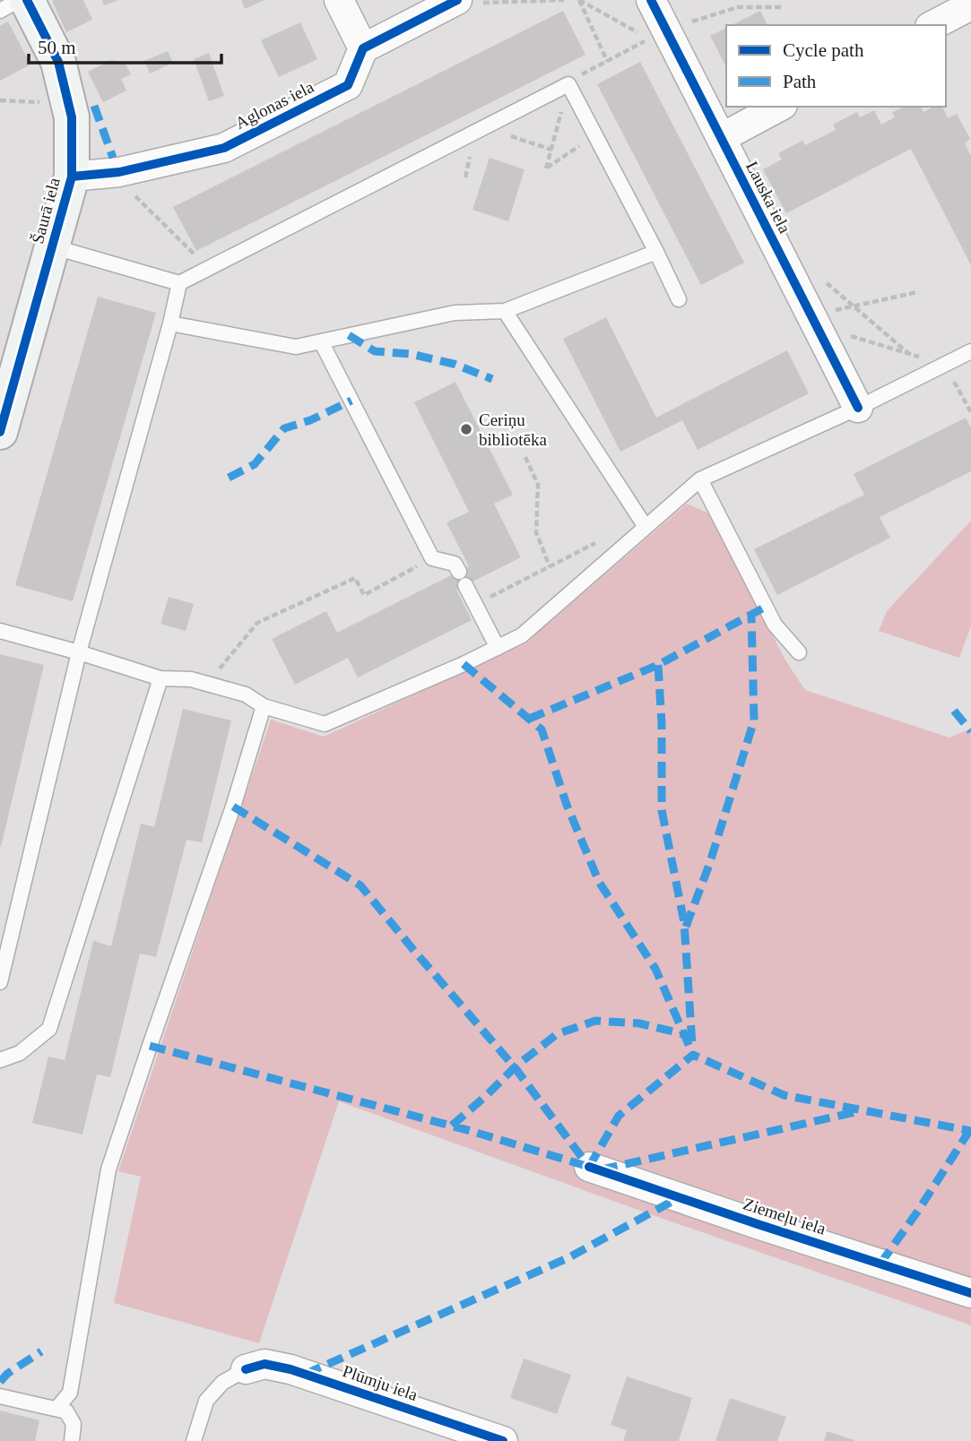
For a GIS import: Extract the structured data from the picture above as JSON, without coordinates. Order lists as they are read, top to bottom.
{
  "streets": {
    "street": [
      "Aglonas iela",
      "Lauska iela",
      "Šaurā iela",
      "Ziemeļu iela",
      "Plūmju iela"
    ]
  },
  "crossings": [
    ["Aglonas iela", "Šaurā iela"]
  ],
  "places": ["Ceriņu bibliotēka"],
  "legend": ["Cycle path", "Path"],
  "scale_bar": "50 m"
}
